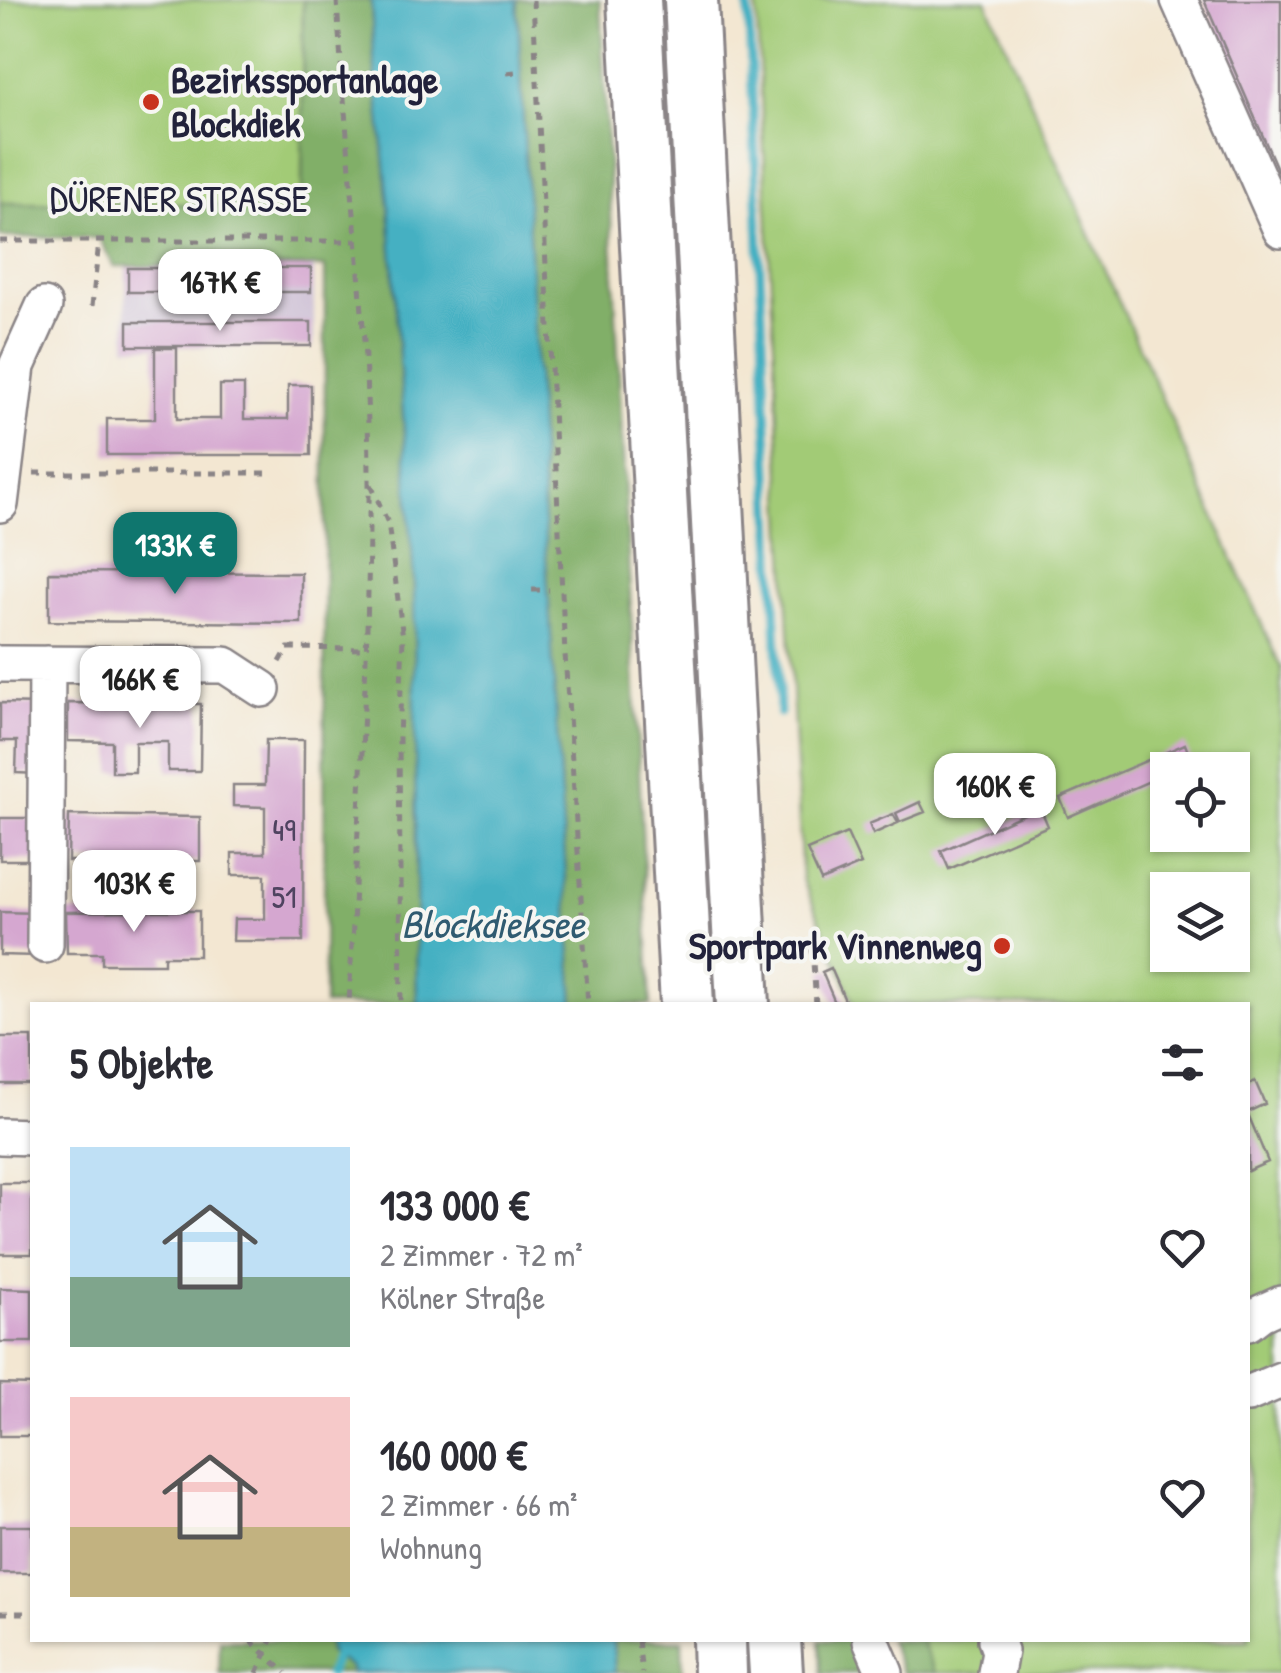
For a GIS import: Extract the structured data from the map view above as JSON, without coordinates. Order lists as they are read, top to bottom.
{
  "streets": {
    "path": ["DÜRENER STRASSE"]
  },
  "water": ["Blockdieksee"],
  "places": ["Bezirkssportanlage Blockdiek", "Sportpark Vinnenweg"],
  "house_numbers": ["49", "51"],
  "page": {
    "price": [
      "167K €",
      "133K €",
      "166K €",
      "160K €",
      "103K €"
    ],
    "heading": "5 Objekte",
    "list": [
      {
        "name": "133 000 €",
        "note": "2 Zimmer · 72 m² · Kölner Straße"
      },
      {
        "name": "160 000 €",
        "note": "2 Zimmer · 66 m² · Wohnung"
      }
    ]
  }
}
